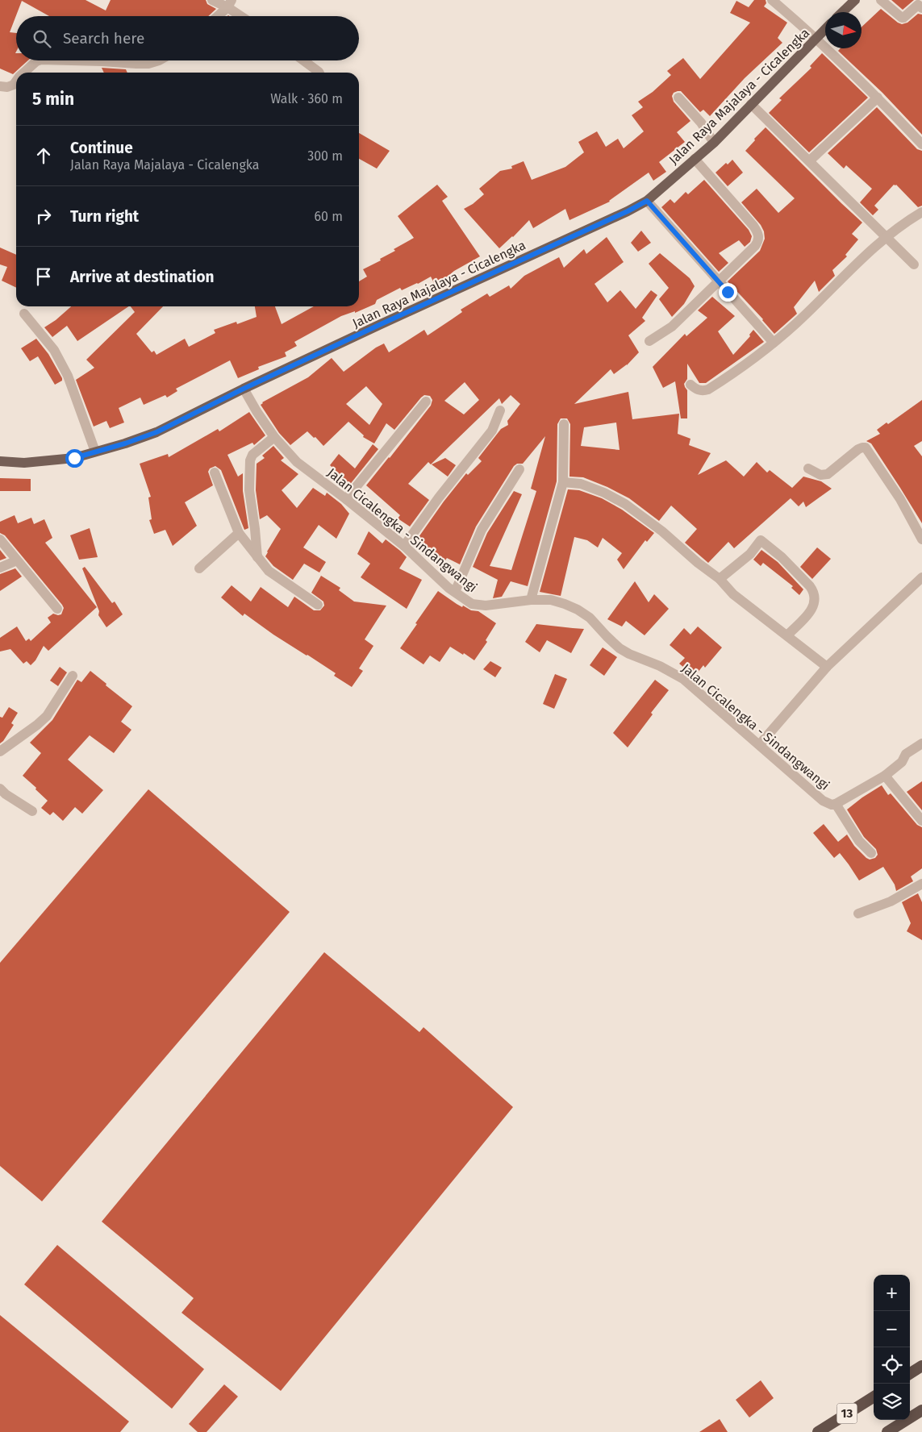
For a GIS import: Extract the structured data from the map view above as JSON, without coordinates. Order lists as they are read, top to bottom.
{
  "streets": {
    "highway": ["13"],
    "main road": ["Jalan Raya Majalaya - Cicalengka"],
    "street": ["Jalan Cicalengka - Sindangwangi"]
  },
  "crossings": [
    ["Jalan Raya Majalaya - Cicalengka", "Jalan Cicalengka - Sindangwangi"]
  ],
  "north": "right",
  "page": {
    "search": "Search here",
    "heading": ["5 min", "Walk · 360 m"],
    "list": [
      ["Continue", "Jalan Raya Majalaya - Cicalengka", "300 m"],
      ["Turn right", "60 m"],
      "Arrive at destination"
    ],
    "map_buttons": ["+", "−"]
  }
}
